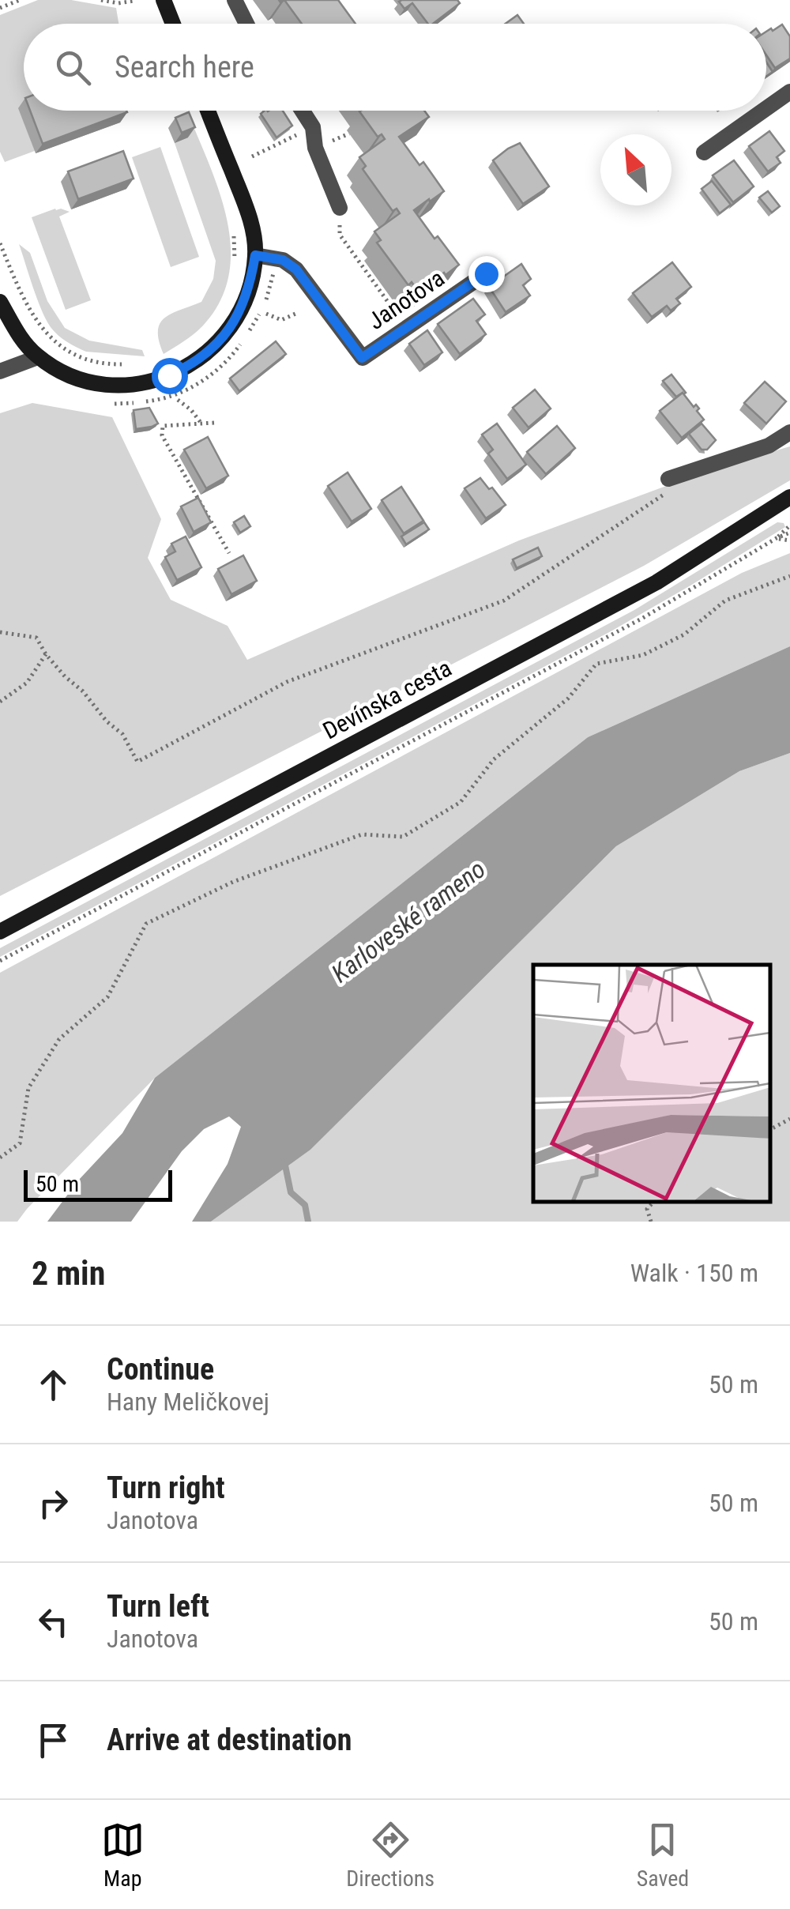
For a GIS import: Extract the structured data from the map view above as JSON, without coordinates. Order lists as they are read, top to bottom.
{
  "streets": {
    "street": ["Janotova", "Devínska cesta"]
  },
  "water": ["Karloveské rameno"],
  "scale_bar": "50 m",
  "north": "top left",
  "page": {
    "search": "Search here",
    "scale": "50 m",
    "heading": ["2 min", "Walk · 150 m"],
    "list": [
      ["Continue", "Hany Meličkovej", "50 m"],
      ["Turn right", "Janotova", "50 m"],
      ["Turn left", "Janotova", "50 m"],
      "Arrive at destination"
    ],
    "nav": ["Map", "Directions", "Saved"]
  }
}
